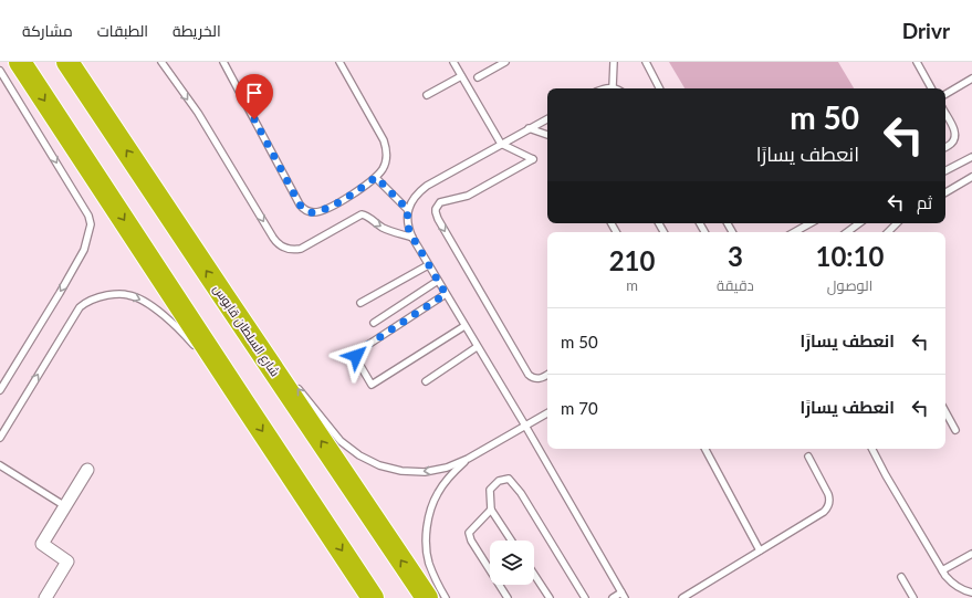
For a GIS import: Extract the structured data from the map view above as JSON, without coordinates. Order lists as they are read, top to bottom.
{
  "streets": {
    "highway": ["شارع السلطان قابوس"]
  },
  "page": {
    "header": "Drivr",
    "nav": ["الخريطة", "الطبقات", "مشاركة"],
    "turn": ["50 m", "انعطف يسارًا"],
    "then": "ثم",
    "eta": [
      "10:10",
      "الوصول",
      "3",
      "دقيقة",
      "210",
      "m"
    ],
    "list": [
      {
        "name": "انعطف يسارًا",
        "value": "50 m"
      },
      {
        "name": "انعطف يسارًا",
        "value": "70 m"
      }
    ]
  }
}
